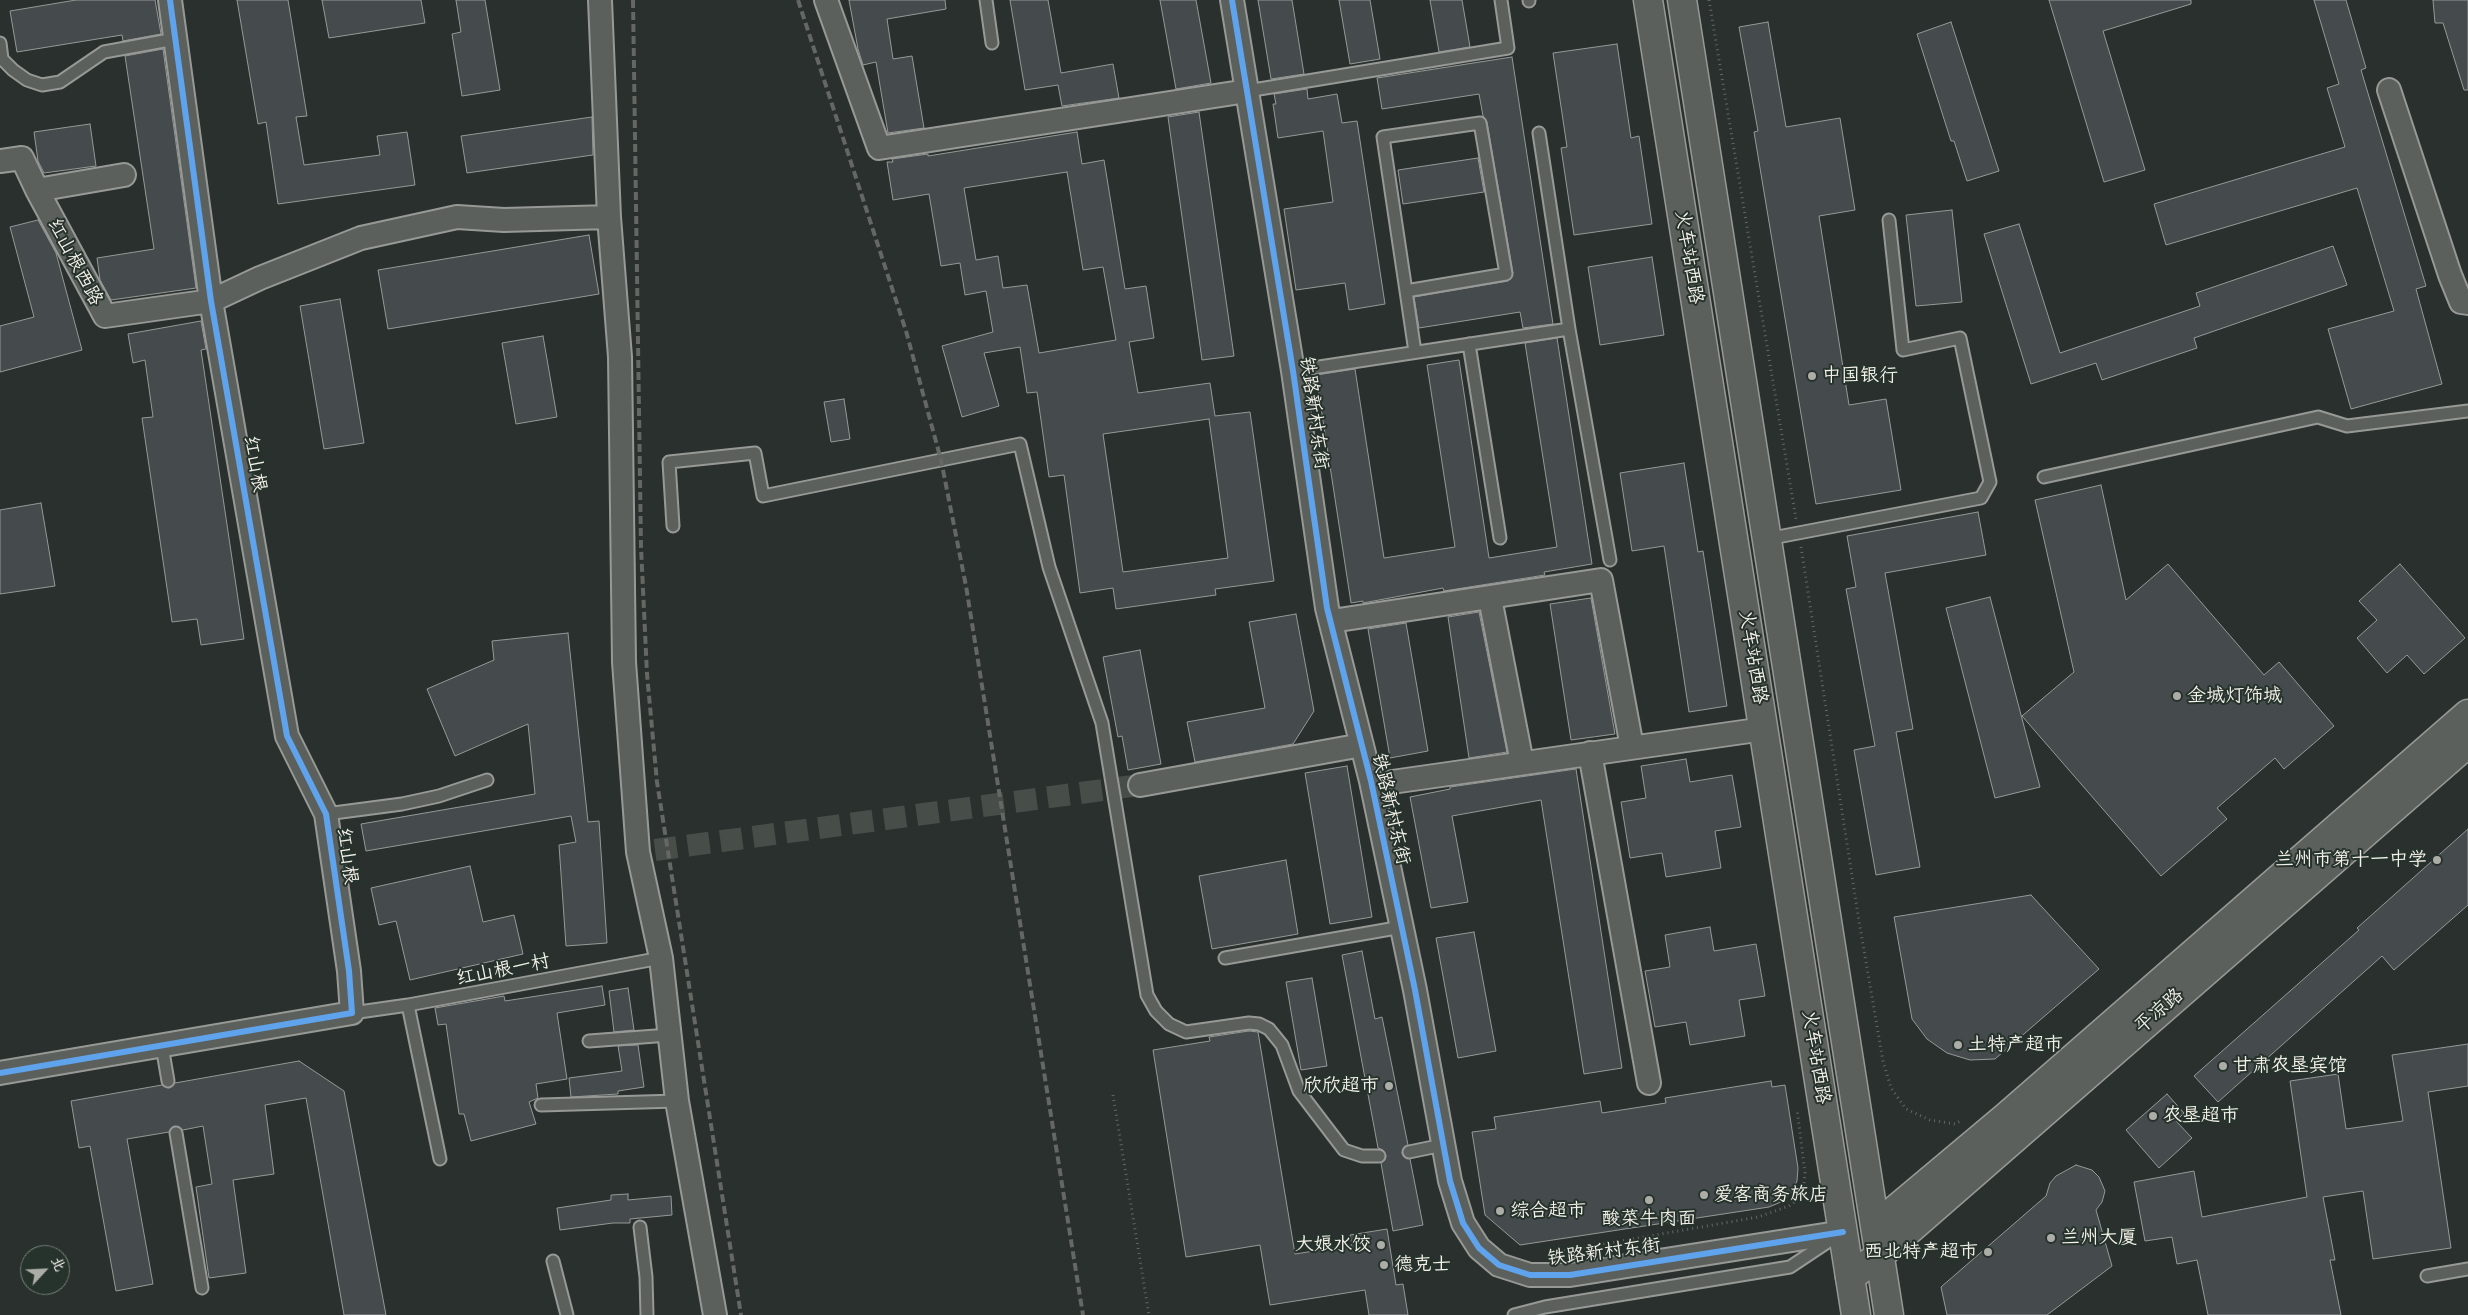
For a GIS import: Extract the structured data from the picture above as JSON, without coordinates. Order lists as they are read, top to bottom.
{
  "streets": {
    "main road": ["火车站西路", "平凉路"],
    "street": ["红山根西路", "铁路新村东街", "红山根"],
    "lane": ["红山根一村"]
  },
  "crossings": [
    ["火车站西路", "铁路新村东街"],
    ["火车站西路", "平凉路"],
    ["红山根西路", "红山根"],
    ["铁路新村东街", "平凉路"],
    ["红山根", "红山根一村"]
  ],
  "places": [
    "中国银行",
    "金城灯饰城",
    "兰州市第十一中学",
    "土特产超市",
    "甘肃农垦宾馆",
    "欣欣超市",
    "农垦超市",
    "爱客商务旅店",
    "酸菜牛肉面",
    "综合超市",
    "兰州大厦",
    "大娘水饺",
    "西北特产超市",
    "德克士"
  ],
  "north": "top right"
}
